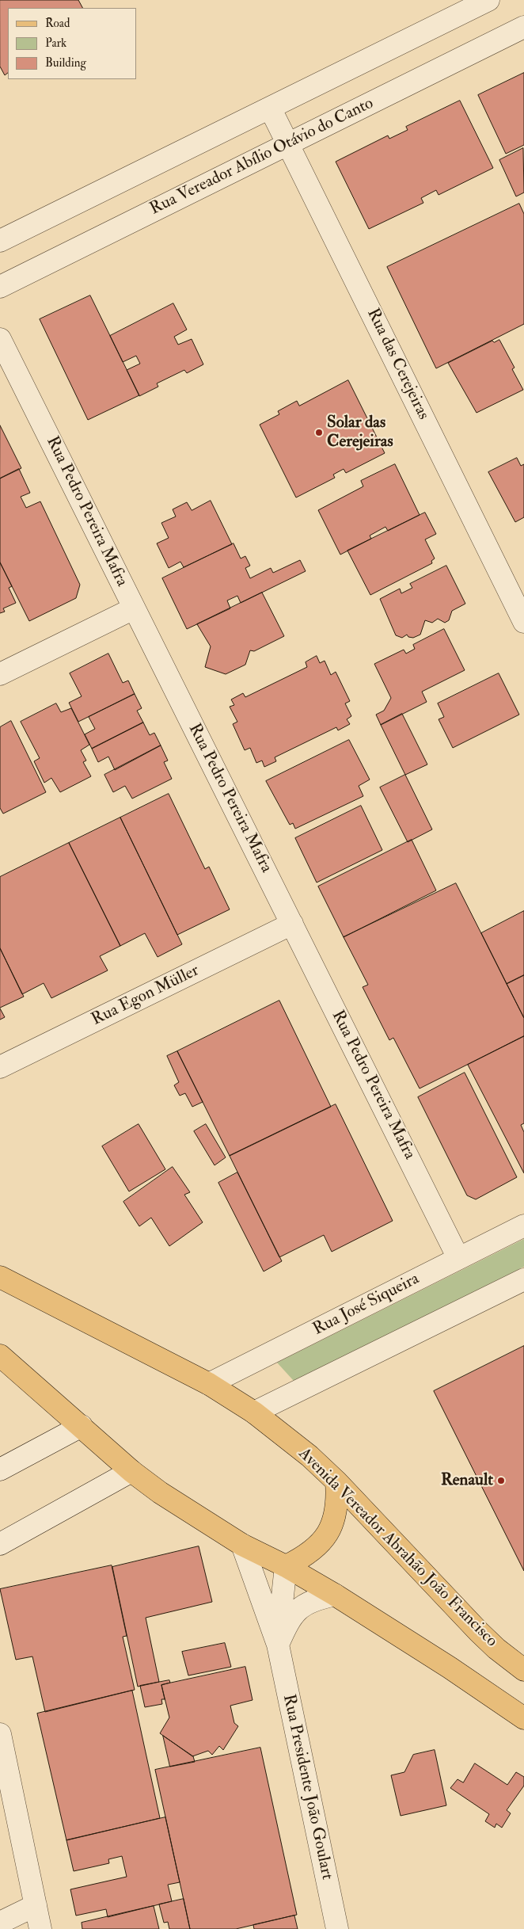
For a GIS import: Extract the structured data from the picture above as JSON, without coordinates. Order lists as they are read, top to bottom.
{
  "streets": {
    "main road": ["Avenida Vereador Abrahão João Francisco"],
    "street": [
      "Rua Vereador Abílio Otávio do Canto",
      "Rua das Cerejeiras",
      "Rua Pedro Pereira Mafra",
      "Rua Egon Müller",
      "Rua José Siqueira",
      "Rua Presidente João Goulart"
    ]
  },
  "crossings": [
    ["Rua Vereador Abílio Otávio do Canto", "Rua das Cerejeiras"],
    ["Rua Pedro Pereira Mafra", "Rua Egon Müller"],
    ["Rua Pedro Pereira Mafra", "Rua José Siqueira"],
    ["Rua José Siqueira", "Avenida Vereador Abrahão João Francisco"]
  ],
  "places": ["Solar das Cerejeiras", "Renault"],
  "legend": ["Road", "Park", "Building"]
}
